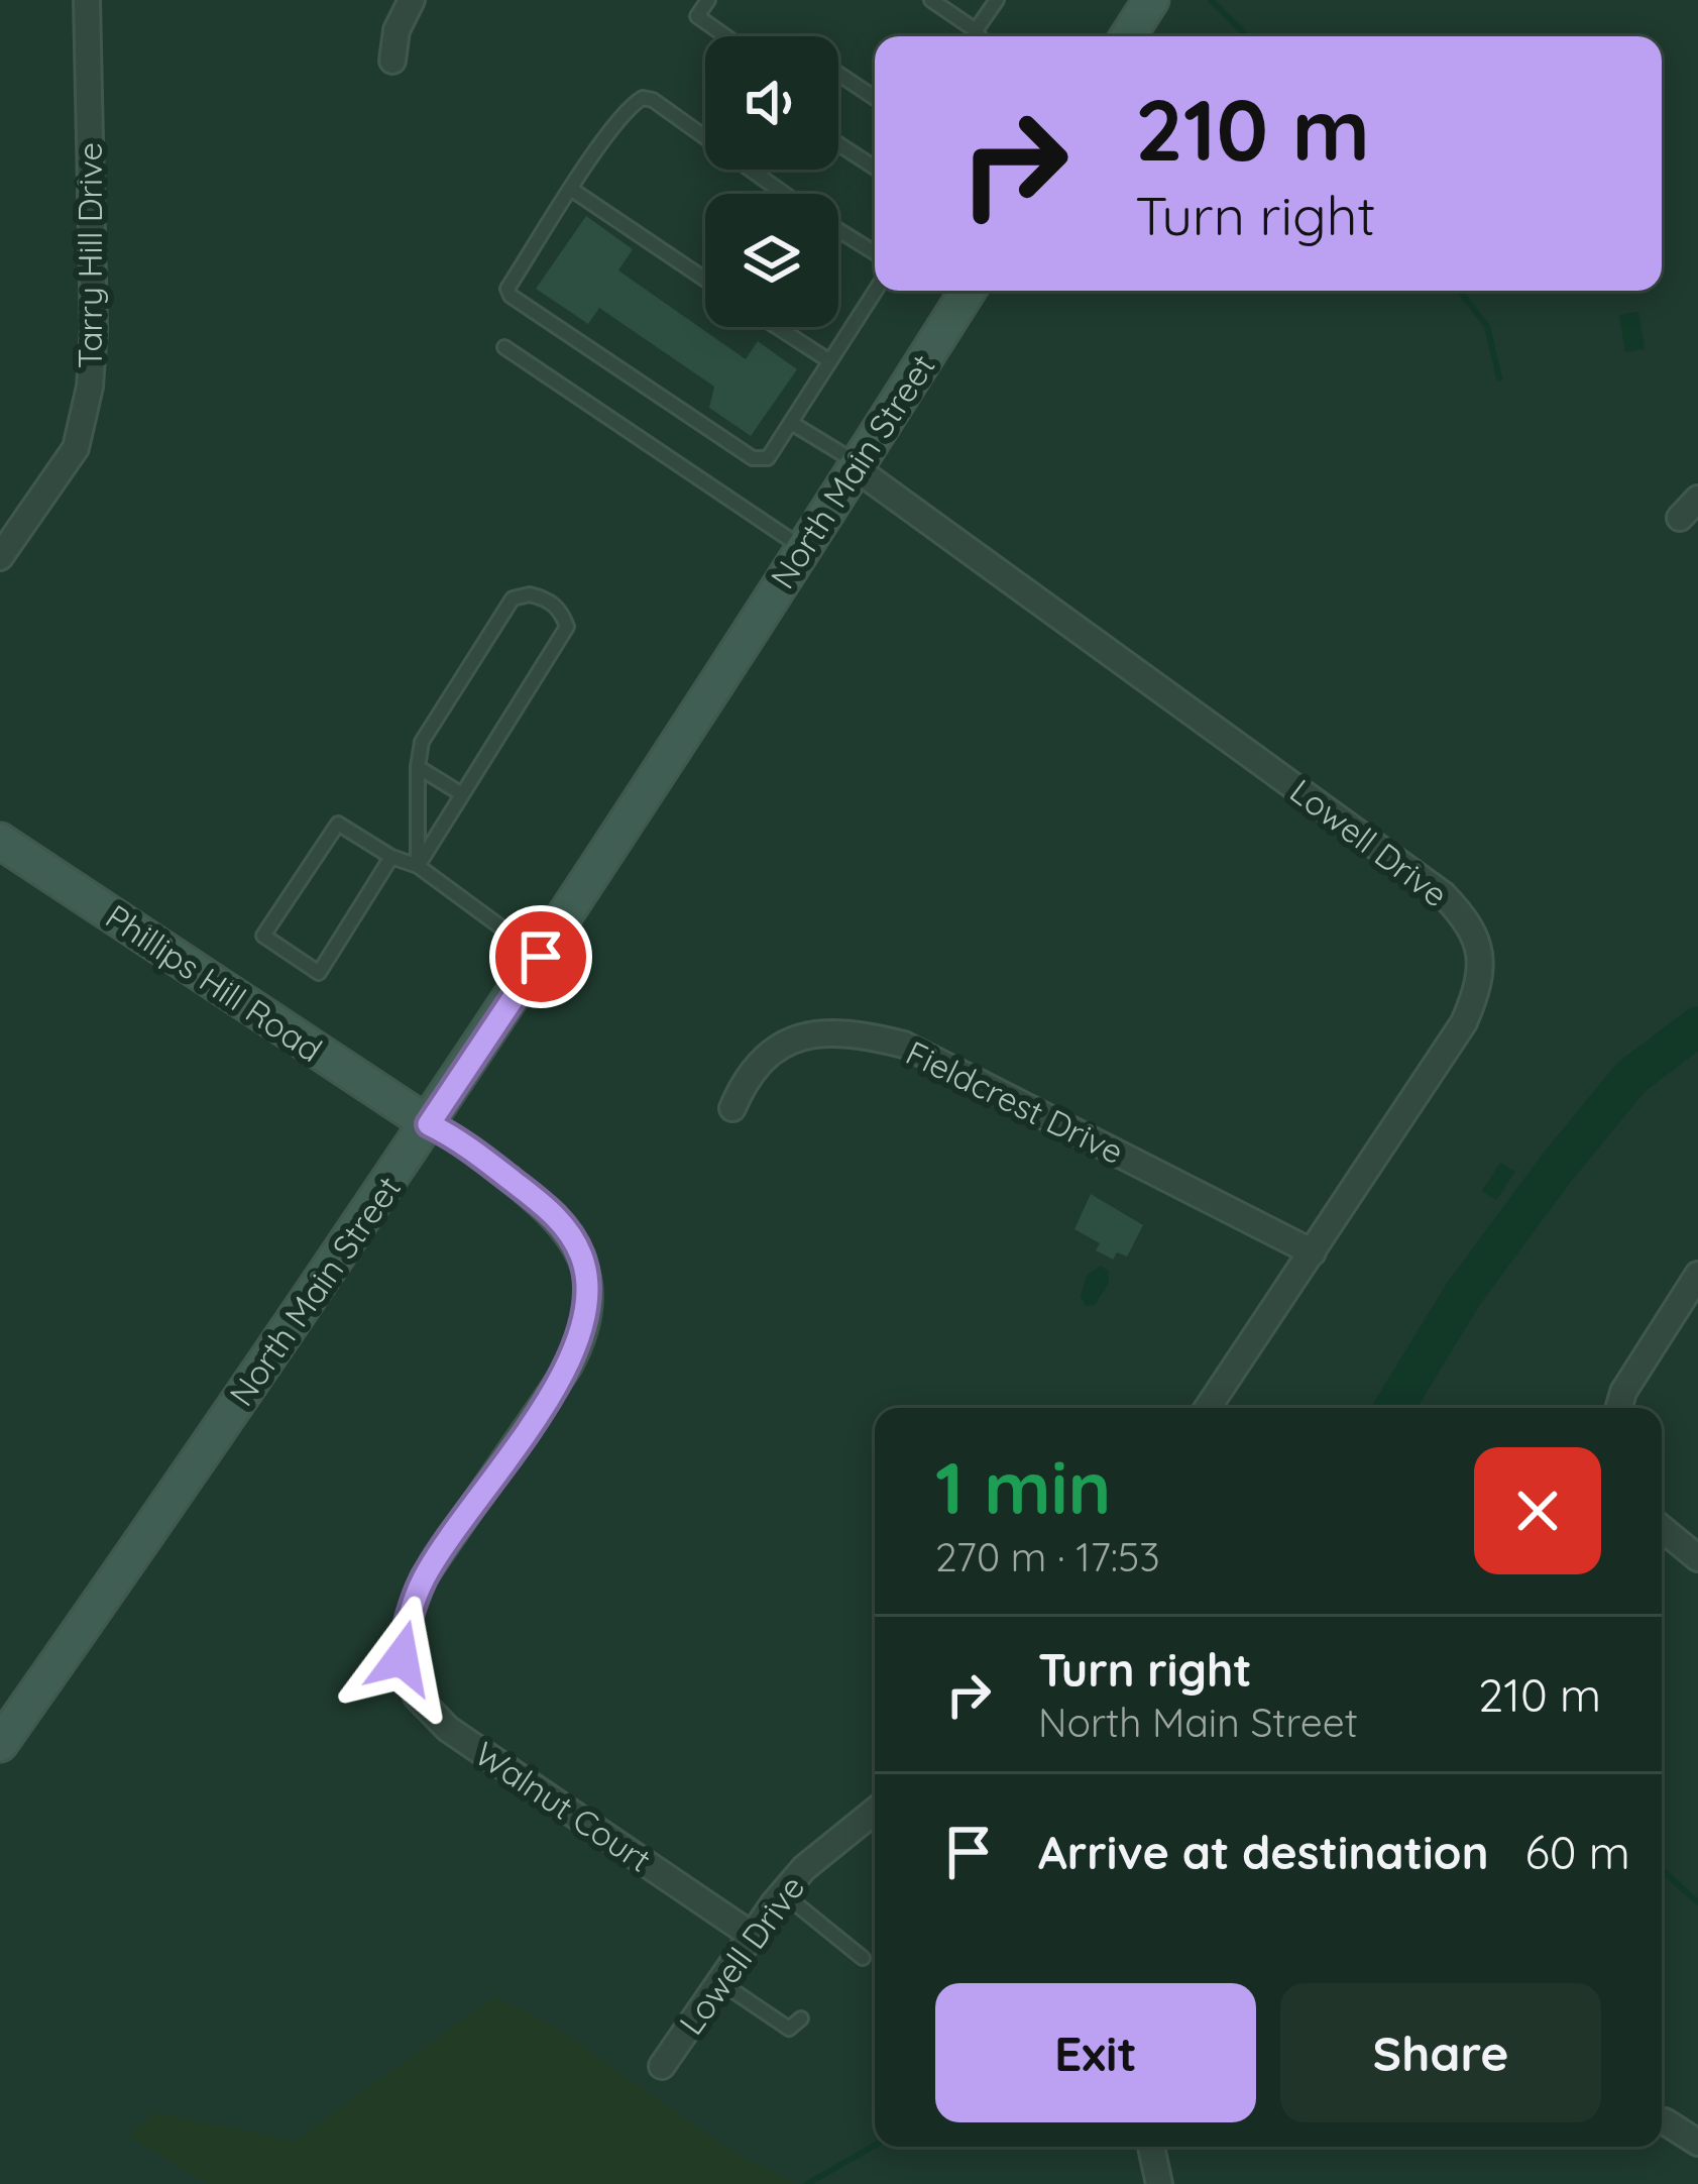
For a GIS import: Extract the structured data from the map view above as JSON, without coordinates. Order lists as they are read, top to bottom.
{
  "streets": {
    "street": [
      "Tarry Hill Drive",
      "North Main Street",
      "Lowell Drive",
      "Phillips Hill Road",
      "Fieldcrest Drive",
      "Walnut Court"
    ]
  },
  "crossings": [
    ["North Main Street", "Lowell Drive"],
    ["North Main Street", "Phillips Hill Road"],
    ["North Main Street", "Walnut Court"],
    ["Lowell Drive", "Fieldcrest Drive"],
    ["Lowell Drive", "Walnut Court"],
    ["Phillips Hill Road", "Walnut Court"]
  ],
  "page": {
    "turn": ["210 m", "Turn right"],
    "heading": ["1 min", "270 m · 17:53"],
    "list": [
      {
        "name": "Turn right",
        "note": "North Main Street",
        "value": "210 m"
      },
      {
        "name": "Arrive at destination",
        "value": "60 m"
      }
    ],
    "buttons": ["Exit", "Share"]
  }
}
